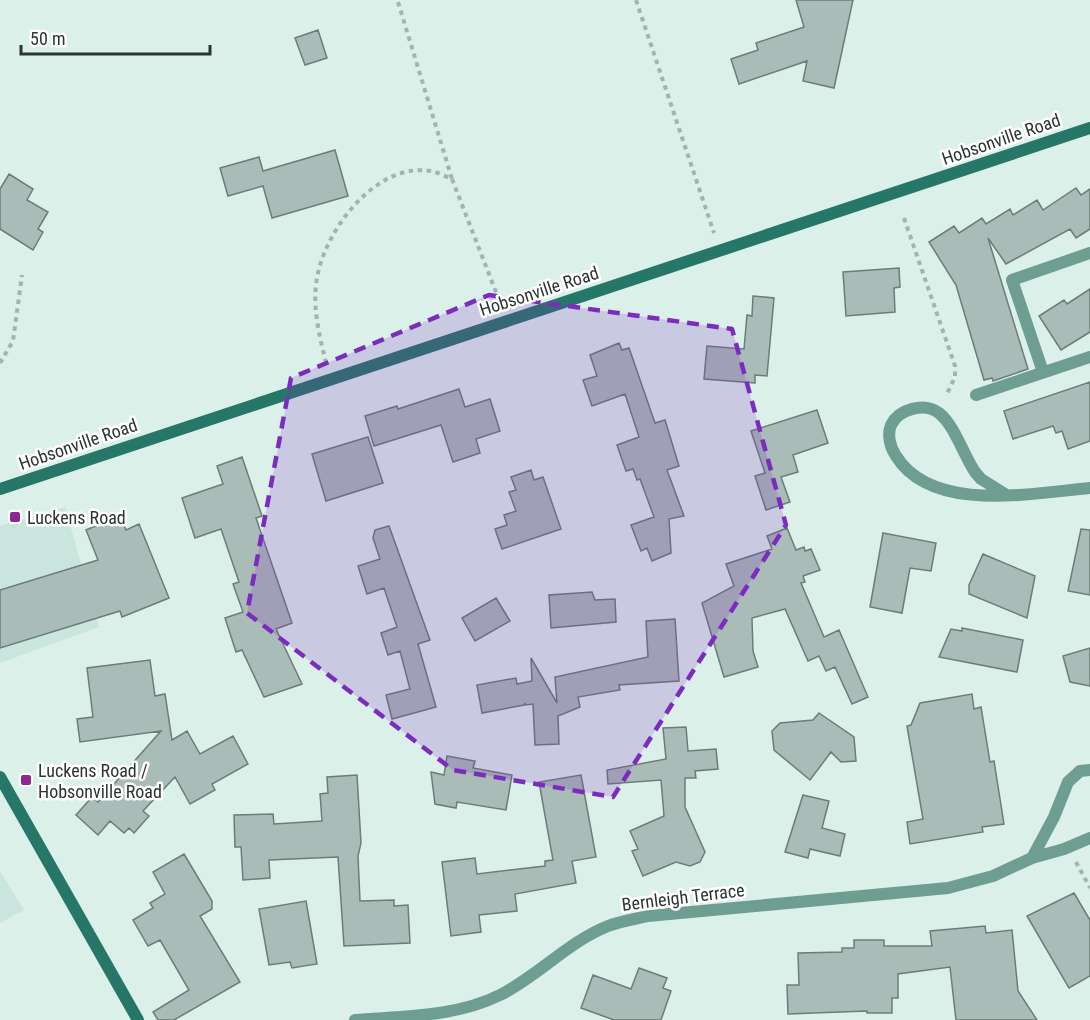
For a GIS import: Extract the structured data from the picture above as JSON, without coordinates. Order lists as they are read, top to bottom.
{
  "streets": {
    "main road": ["Hobsonville Road"],
    "street": ["Bernleigh Terrace"]
  },
  "places": {
    "transit": ["Luckens Road", "Luckens Road / Hobsonville Road"]
  },
  "scale_bar": "50 m"
}
